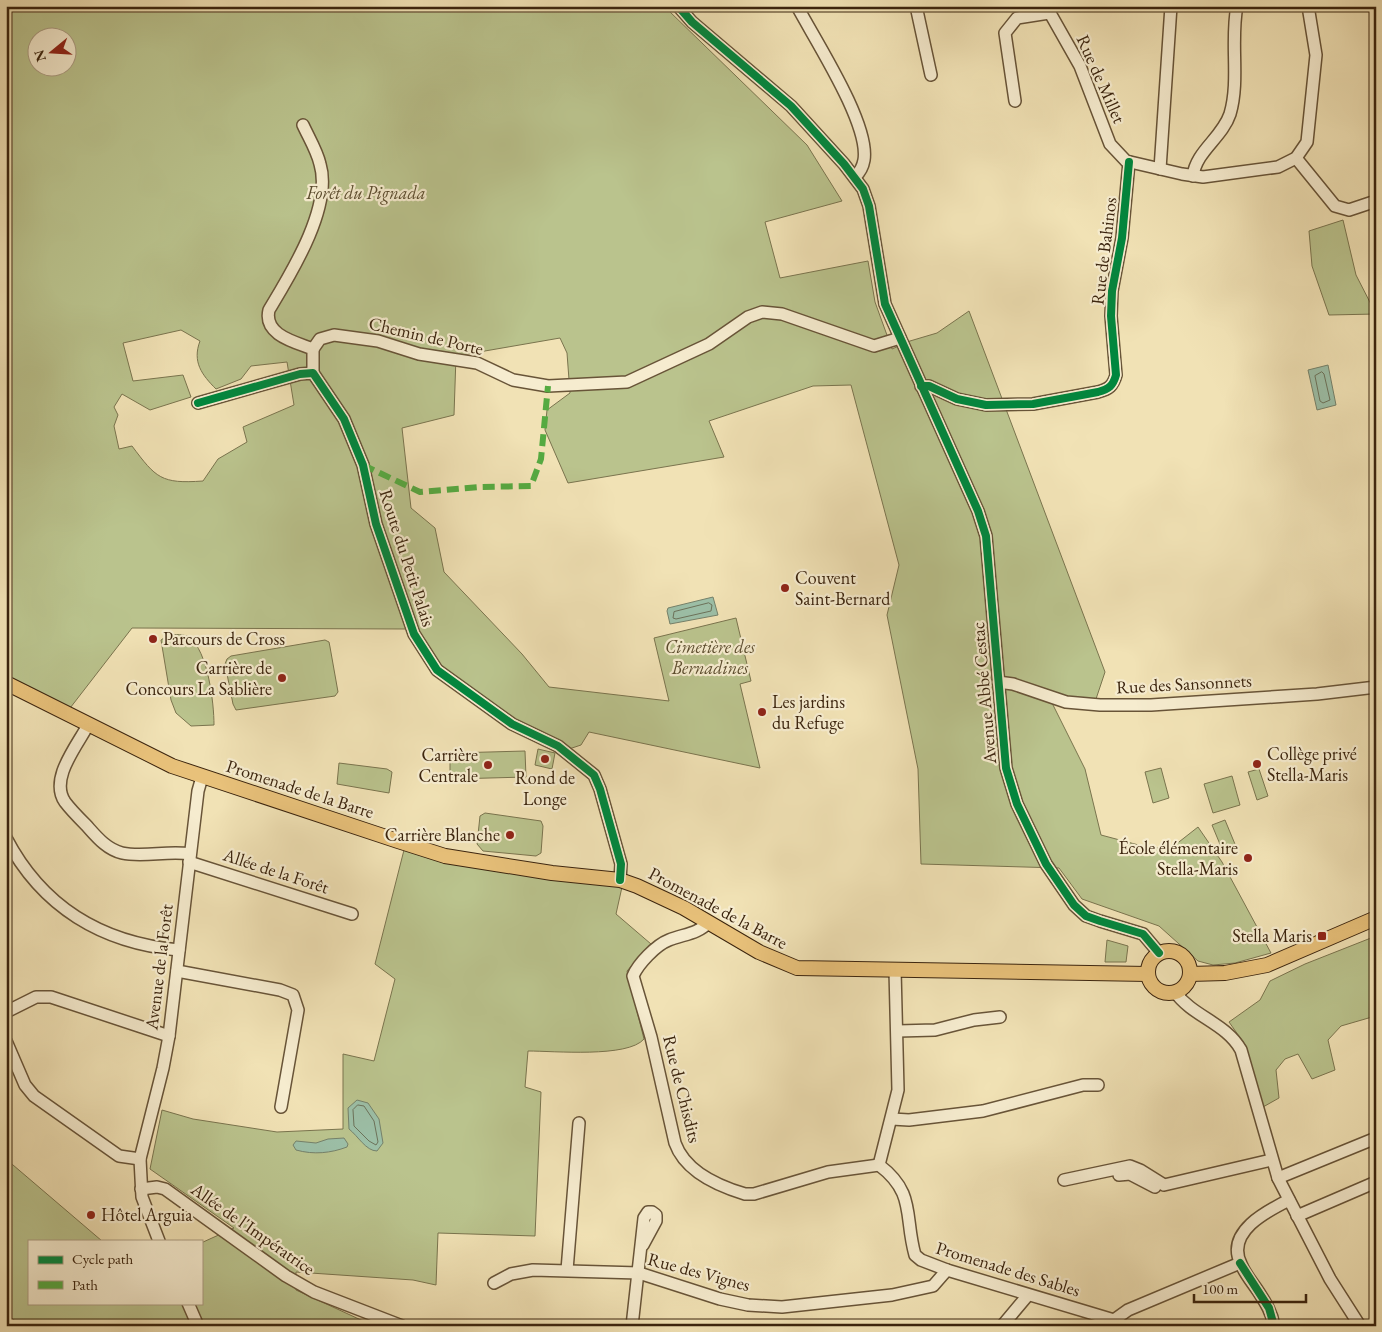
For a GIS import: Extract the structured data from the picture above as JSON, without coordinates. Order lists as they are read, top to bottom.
{
  "streets": {
    "main road": ["Promenade de la Barre"],
    "street": [
      "Rue de Millet",
      "Rue de Bahinos",
      "Chemin de Porte",
      "Route du Petit Palais",
      "Rue des Sansonnets",
      "Avenue Abbé Cestac",
      "Allée de la Forêt",
      "Avenue de la Forêt",
      "Rue de Chisdits",
      "Allée de l'Impératrice",
      "Promenade des Sables",
      "Rue des Vignes"
    ]
  },
  "crossings": [
    ["Rue de Millet", "Rue de Bahinos"],
    ["Rue de Bahinos", "Avenue Abbé Cestac"],
    ["Chemin de Porte", "Avenue Abbé Cestac"],
    ["Route du Petit Palais", "Promenade de la Barre"],
    ["Rue des Sansonnets", "Avenue Abbé Cestac"],
    ["Avenue Abbé Cestac", "Promenade de la Barre"],
    ["Promenade de la Barre", "Allée de la Forêt"],
    ["Promenade de la Barre", "Avenue de la Forêt"],
    ["Promenade de la Barre", "Rue de Chisdits"],
    ["Allée de la Forêt", "Avenue de la Forêt"],
    ["Avenue de la Forêt", "Allée de l'Impératrice"],
    ["Rue de Chisdits", "Promenade des Sables"],
    ["Promenade des Sables", "Rue des Vignes"]
  ],
  "parks": ["Forêt du Pignada", "Cimetière des Bernadines"],
  "places": {
    "other": [
      "Couvent Saint-Bernard",
      "Parcours de Cross",
      "Carrière de Concours La Sablière",
      "Les jardins du Refuge",
      "Rond de Longe",
      "Collège privé Stella-Maris",
      "Carrière Centrale",
      "Carrière Blanche",
      "École élémentaire Stella-Maris",
      "Hôtel Arguia"
    ],
    "transit": ["Stella Maris"]
  },
  "legend": ["Cycle path", "Path"],
  "scale_bar": "100 m",
  "north": "left"
}
